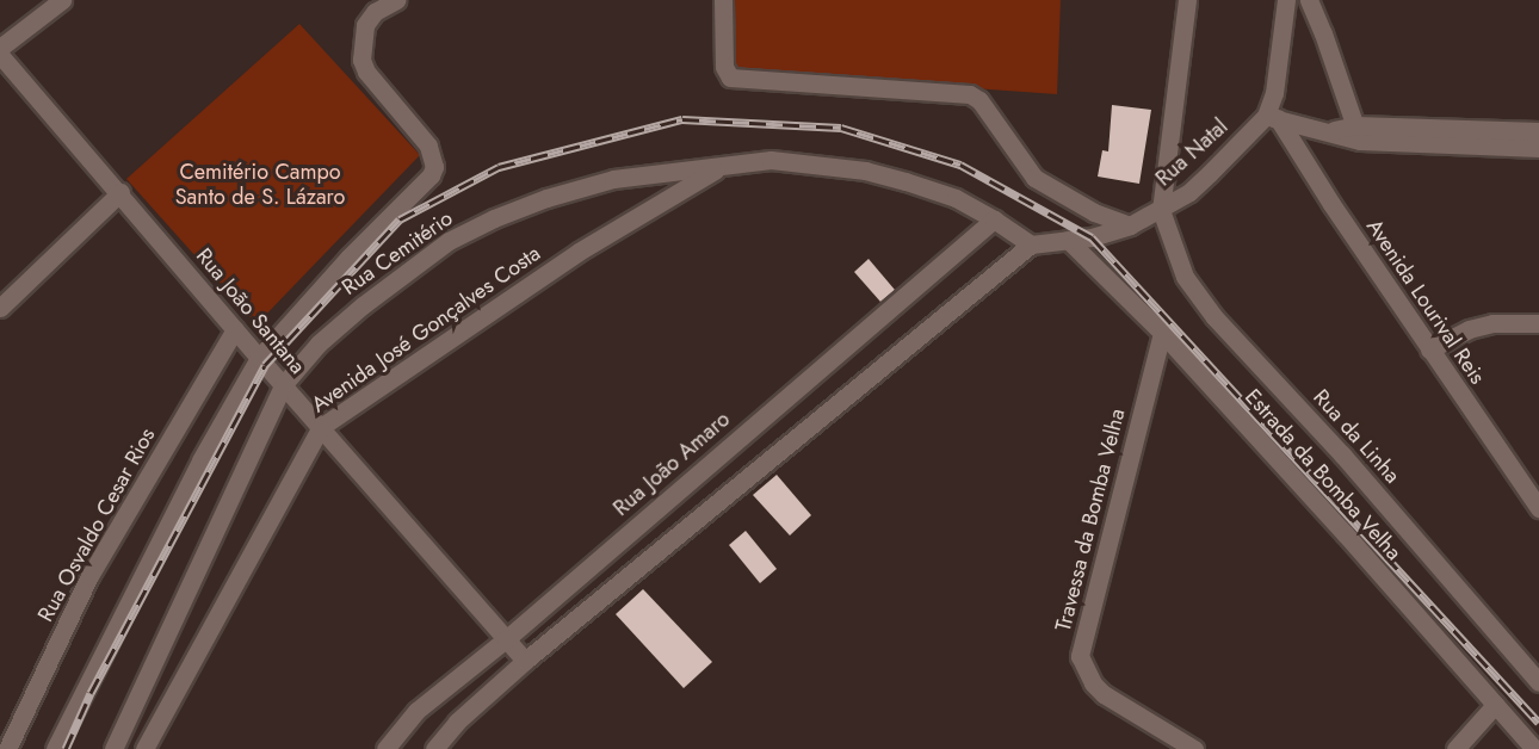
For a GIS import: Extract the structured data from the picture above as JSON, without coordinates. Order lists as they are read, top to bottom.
{
  "streets": {
    "street": [
      "Rua Natal",
      "Rua Cemitério",
      "Avenida Lourival Reis",
      "Rua João Santana",
      "Avenida José Gonçalves Costa",
      "Rua da Linha",
      "Rua João Amaro",
      "Estrada da Bomba Velha",
      "Travessa da Bomba Velha",
      "Rua Osvaldo Cesar Rios"
    ]
  },
  "crossings": [
    ["Rua Natal", "Rua Cemitério"],
    ["Rua Natal", "Avenida Lourival Reis"],
    ["Rua Natal", "Rua da Linha"],
    ["Rua Natal", "Estrada da Bomba Velha"],
    ["Rua Cemitério", "Rua João Santana"],
    ["Rua Cemitério", "Avenida José Gonçalves Costa"],
    ["Rua Cemitério", "Rua João Amaro"],
    ["Rua João Santana", "Avenida José Gonçalves Costa"],
    ["Rua João Santana", "Rua João Amaro"],
    ["Rua João Santana", "Rua Osvaldo Cesar Rios"],
    ["Estrada da Bomba Velha", "Travessa da Bomba Velha"]
  ],
  "parks": ["Cemitério Campo Santo de S. Lázaro"]
}
